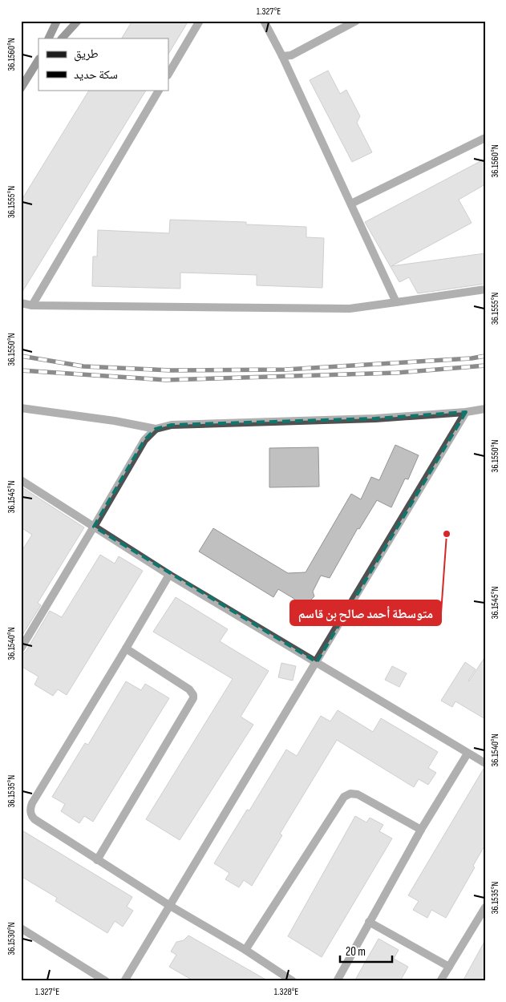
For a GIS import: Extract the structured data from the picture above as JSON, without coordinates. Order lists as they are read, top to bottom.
{
  "places": ["متوسطة أحمد صالح بن قاسم"],
  "legend": ["طريق", "سكة حديد"],
  "scale_bar": "20 m",
  "coordinates": [
    "1.327°E",
    "36.1560°N",
    "36.1555°N",
    "36.1550°N",
    "36.1545°N",
    "36.1540°N",
    "36.1535°N",
    "36.1530°N",
    "1.328°E"
  ]
}
